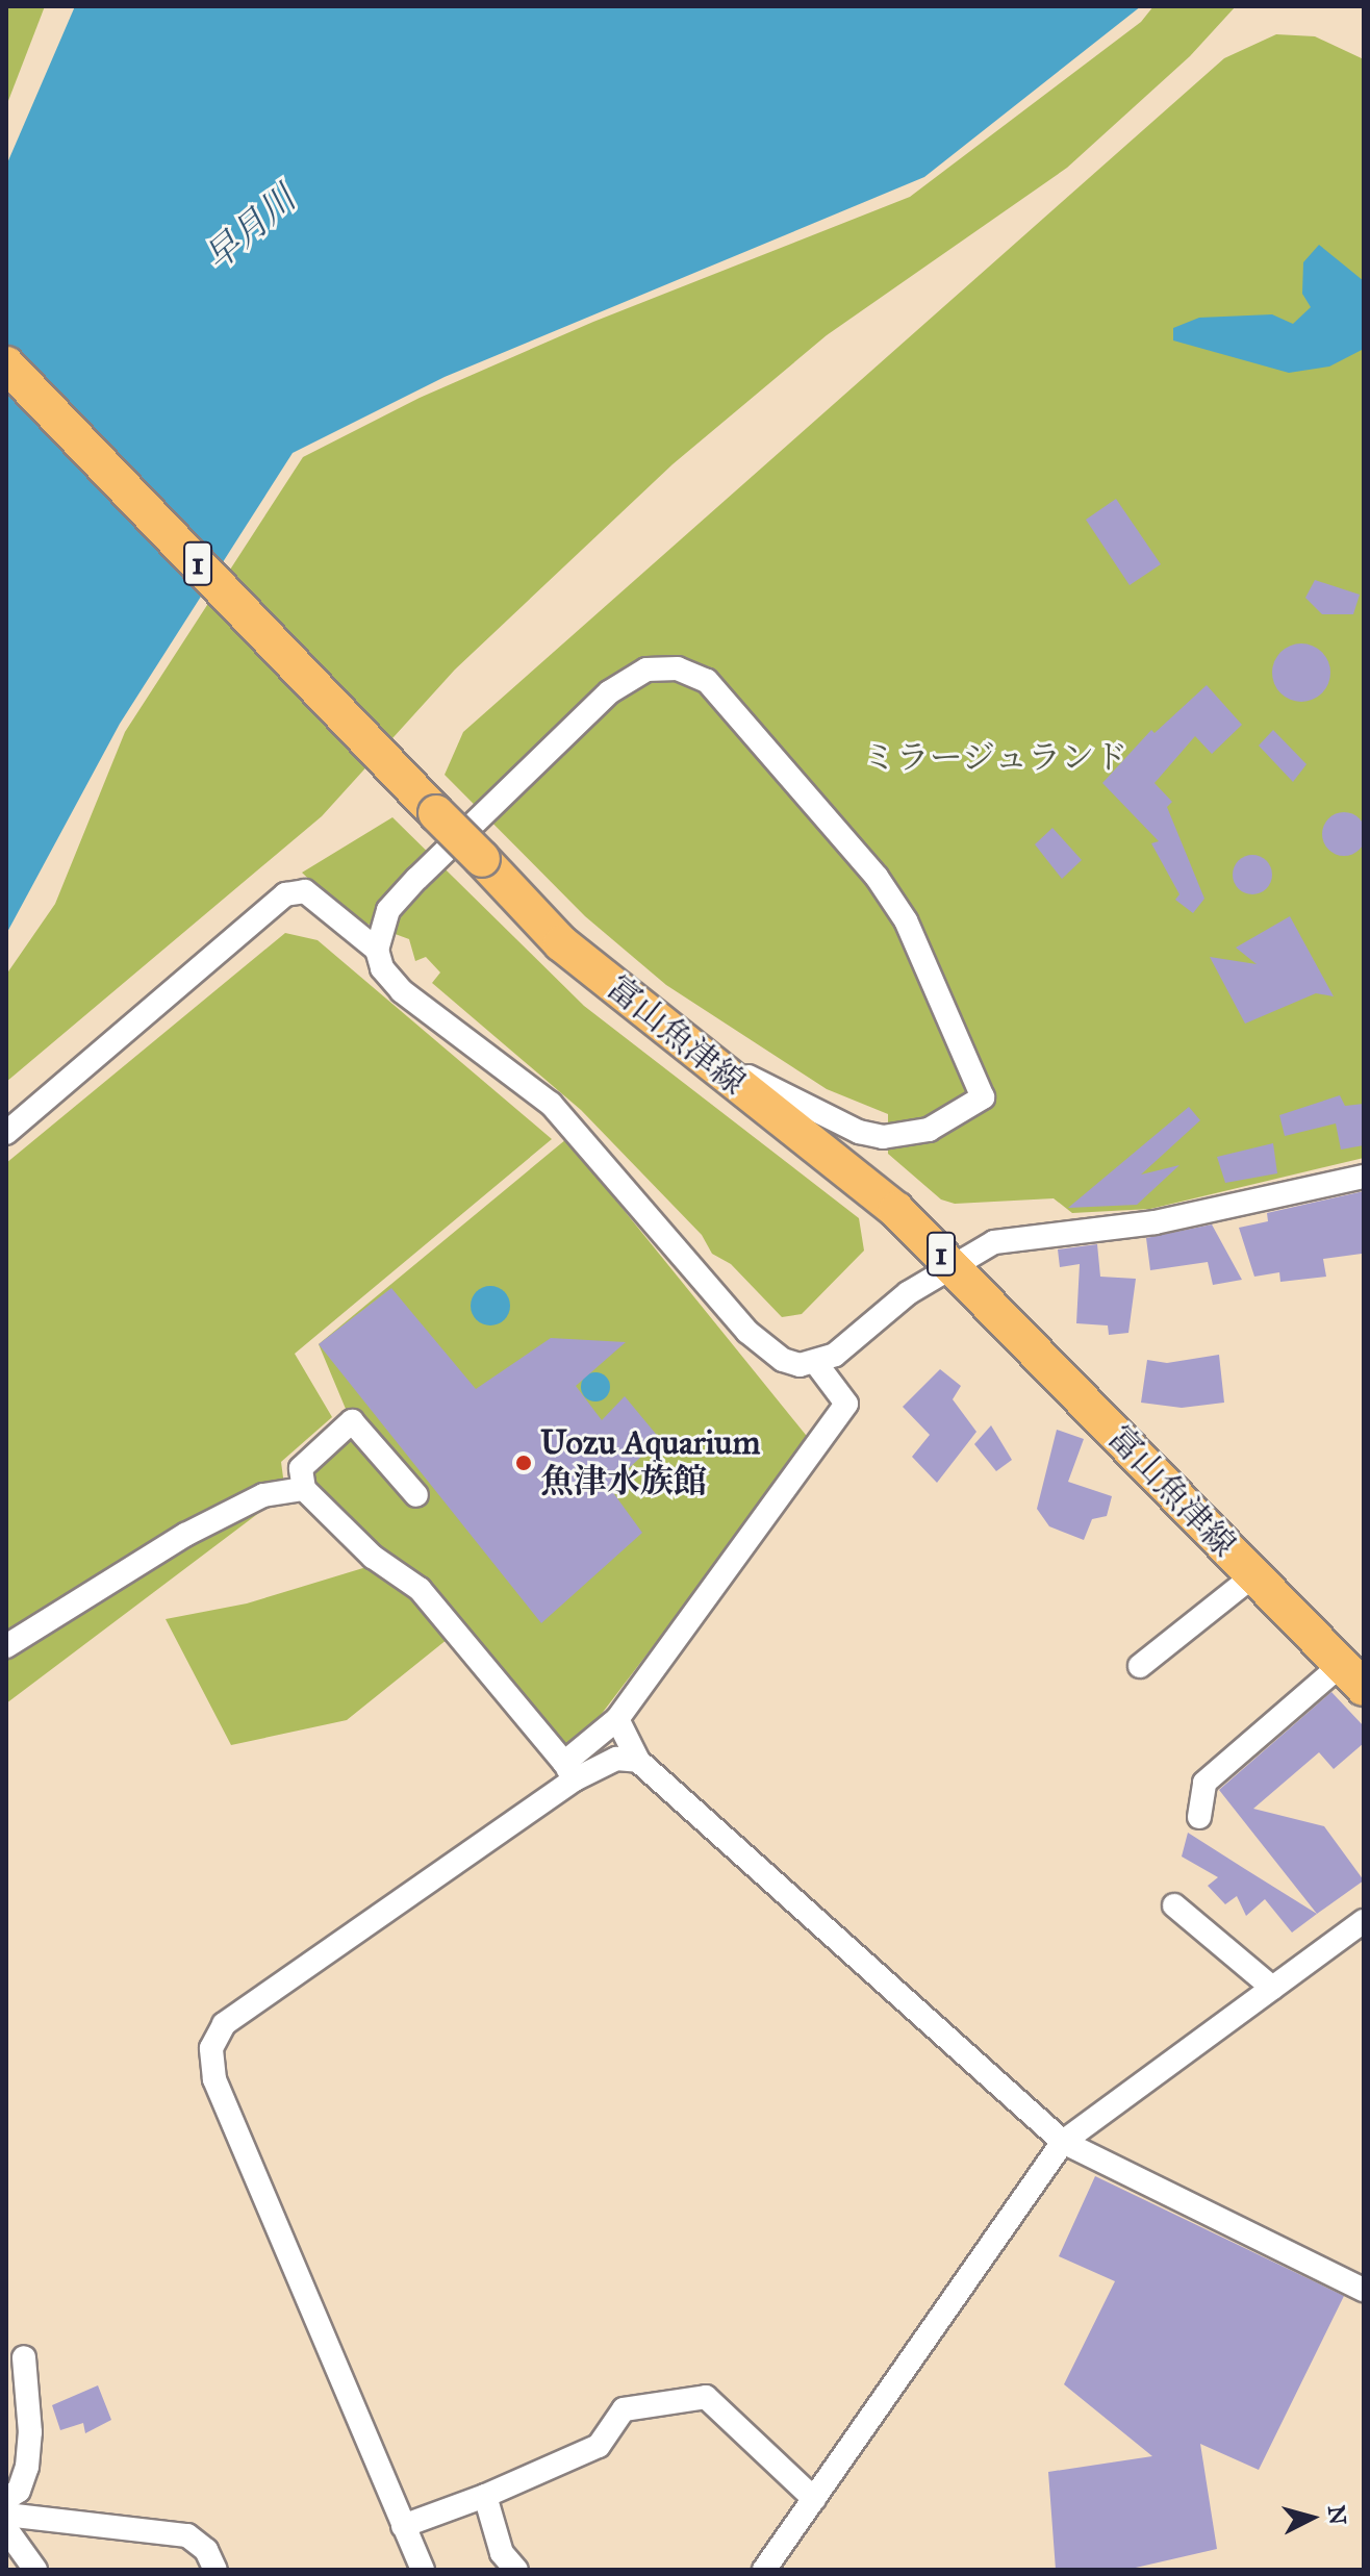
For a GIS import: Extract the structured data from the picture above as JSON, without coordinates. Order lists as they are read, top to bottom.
{
  "streets": {
    "main road": ["1", "富山魚津線"]
  },
  "water": ["早月川"],
  "parks": ["ミラージュランド"],
  "places": ["Uozu Aquarium 魚津水族館"],
  "north": "right"
}
